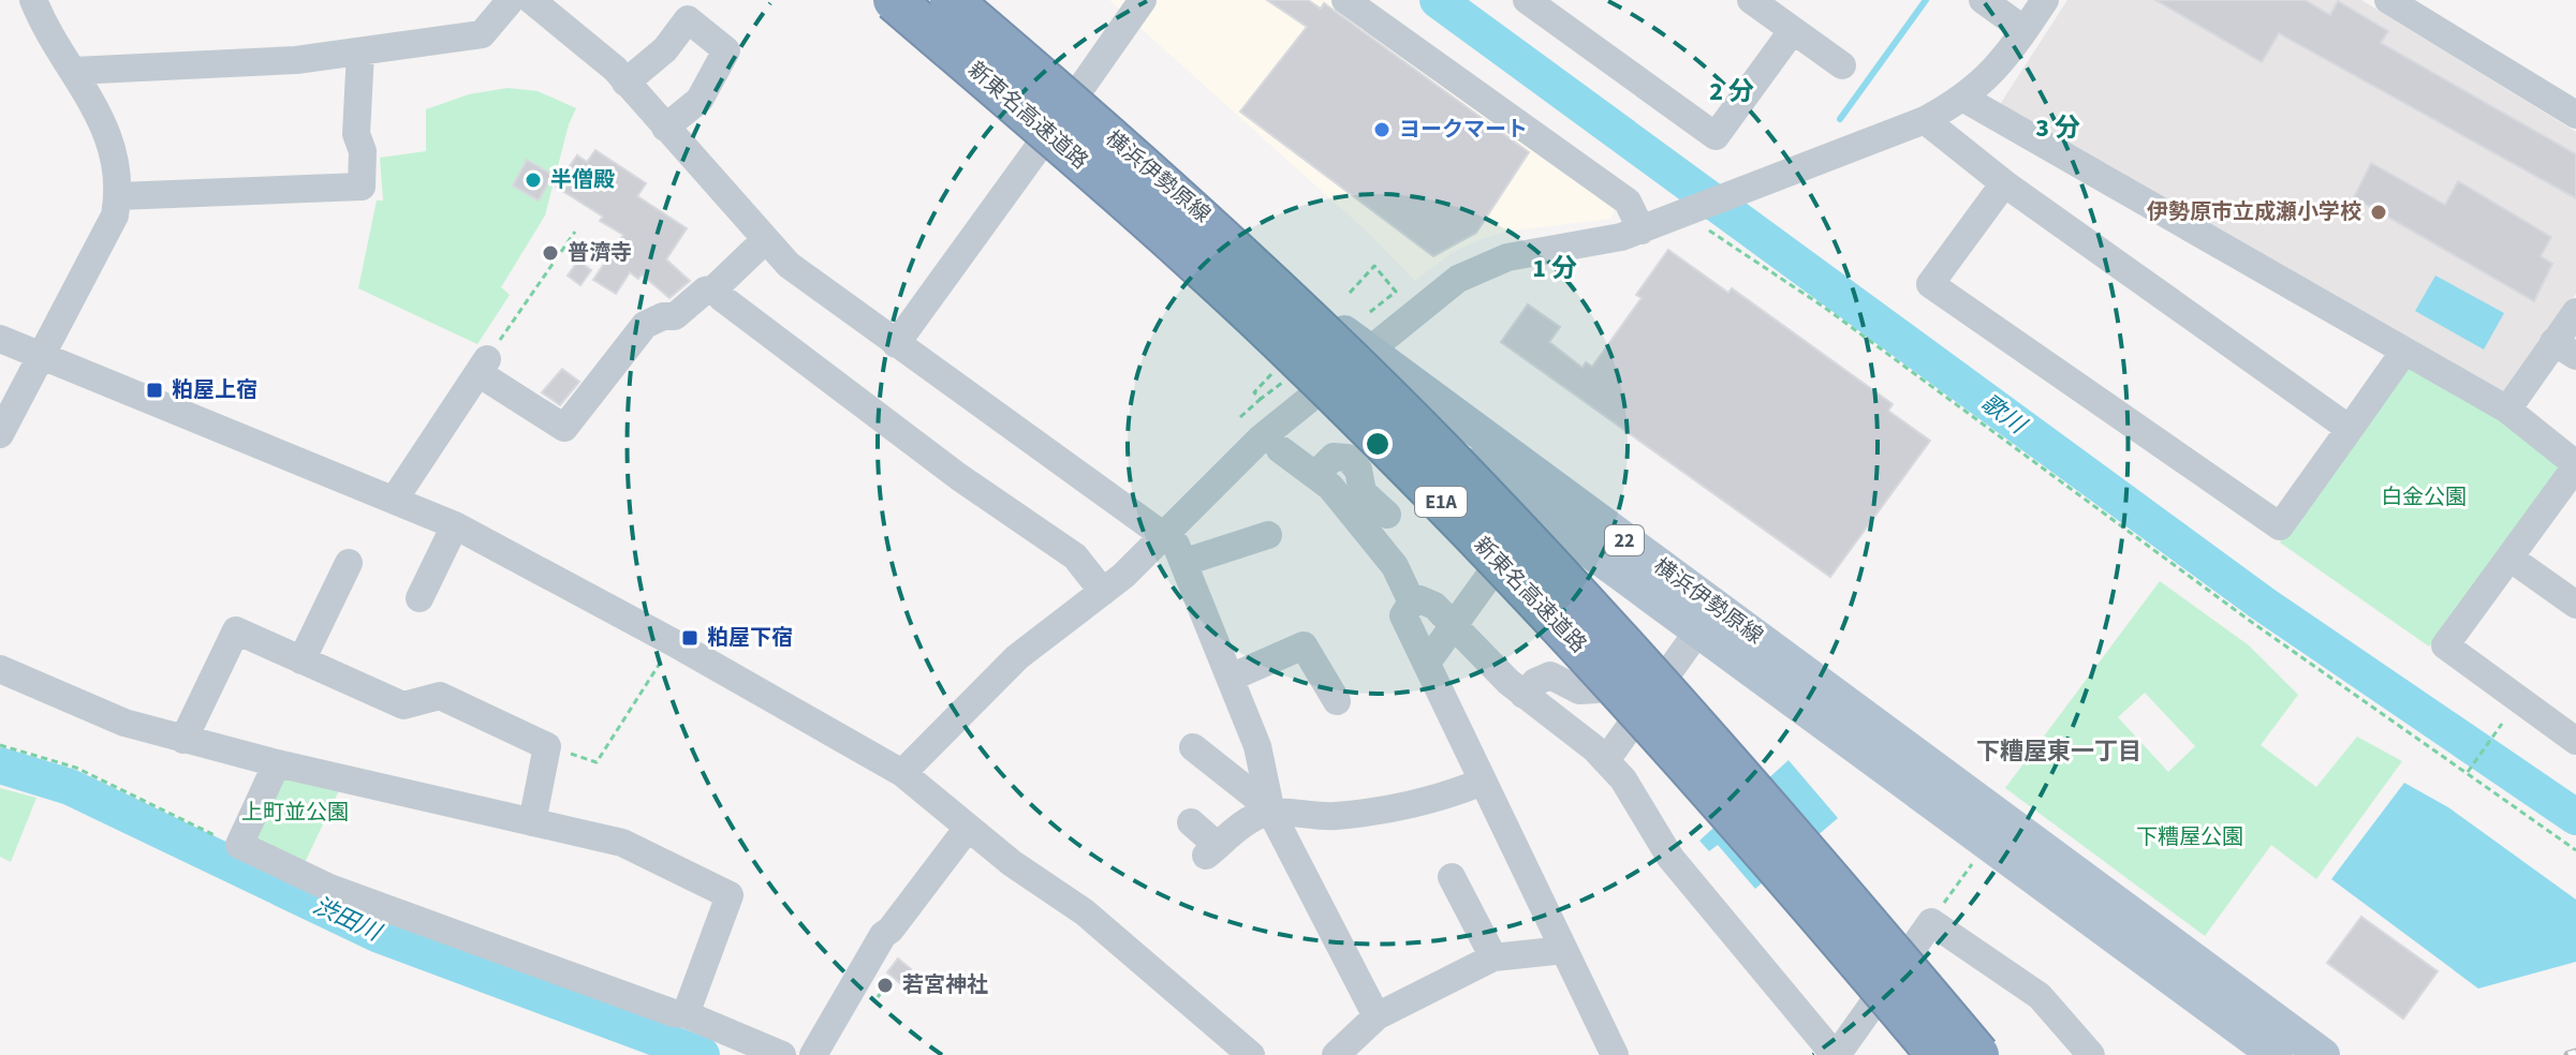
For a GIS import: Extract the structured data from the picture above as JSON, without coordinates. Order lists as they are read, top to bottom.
{
  "streets": {
    "highway": ["新東名高速道路", "E1A"],
    "main road": ["横浜伊勢原線", "22"]
  },
  "crossings": [
    ["新東名高速道路", "横浜伊勢原線"]
  ],
  "districts": ["下糟屋東一丁目"],
  "water": ["歌川", "渋田川"],
  "parks": ["白金公園", "上町並公園", "下糟屋公園"],
  "places": {
    "other": [
      "ヨークマート",
      "半僧殿",
      "伊勢原市立成瀬小学校",
      "普濟寺",
      "若宮神社"
    ],
    "transit": ["粕屋上宿", "粕屋下宿"]
  },
  "rings": ["2 分", "3 分", "1 分"]
}
